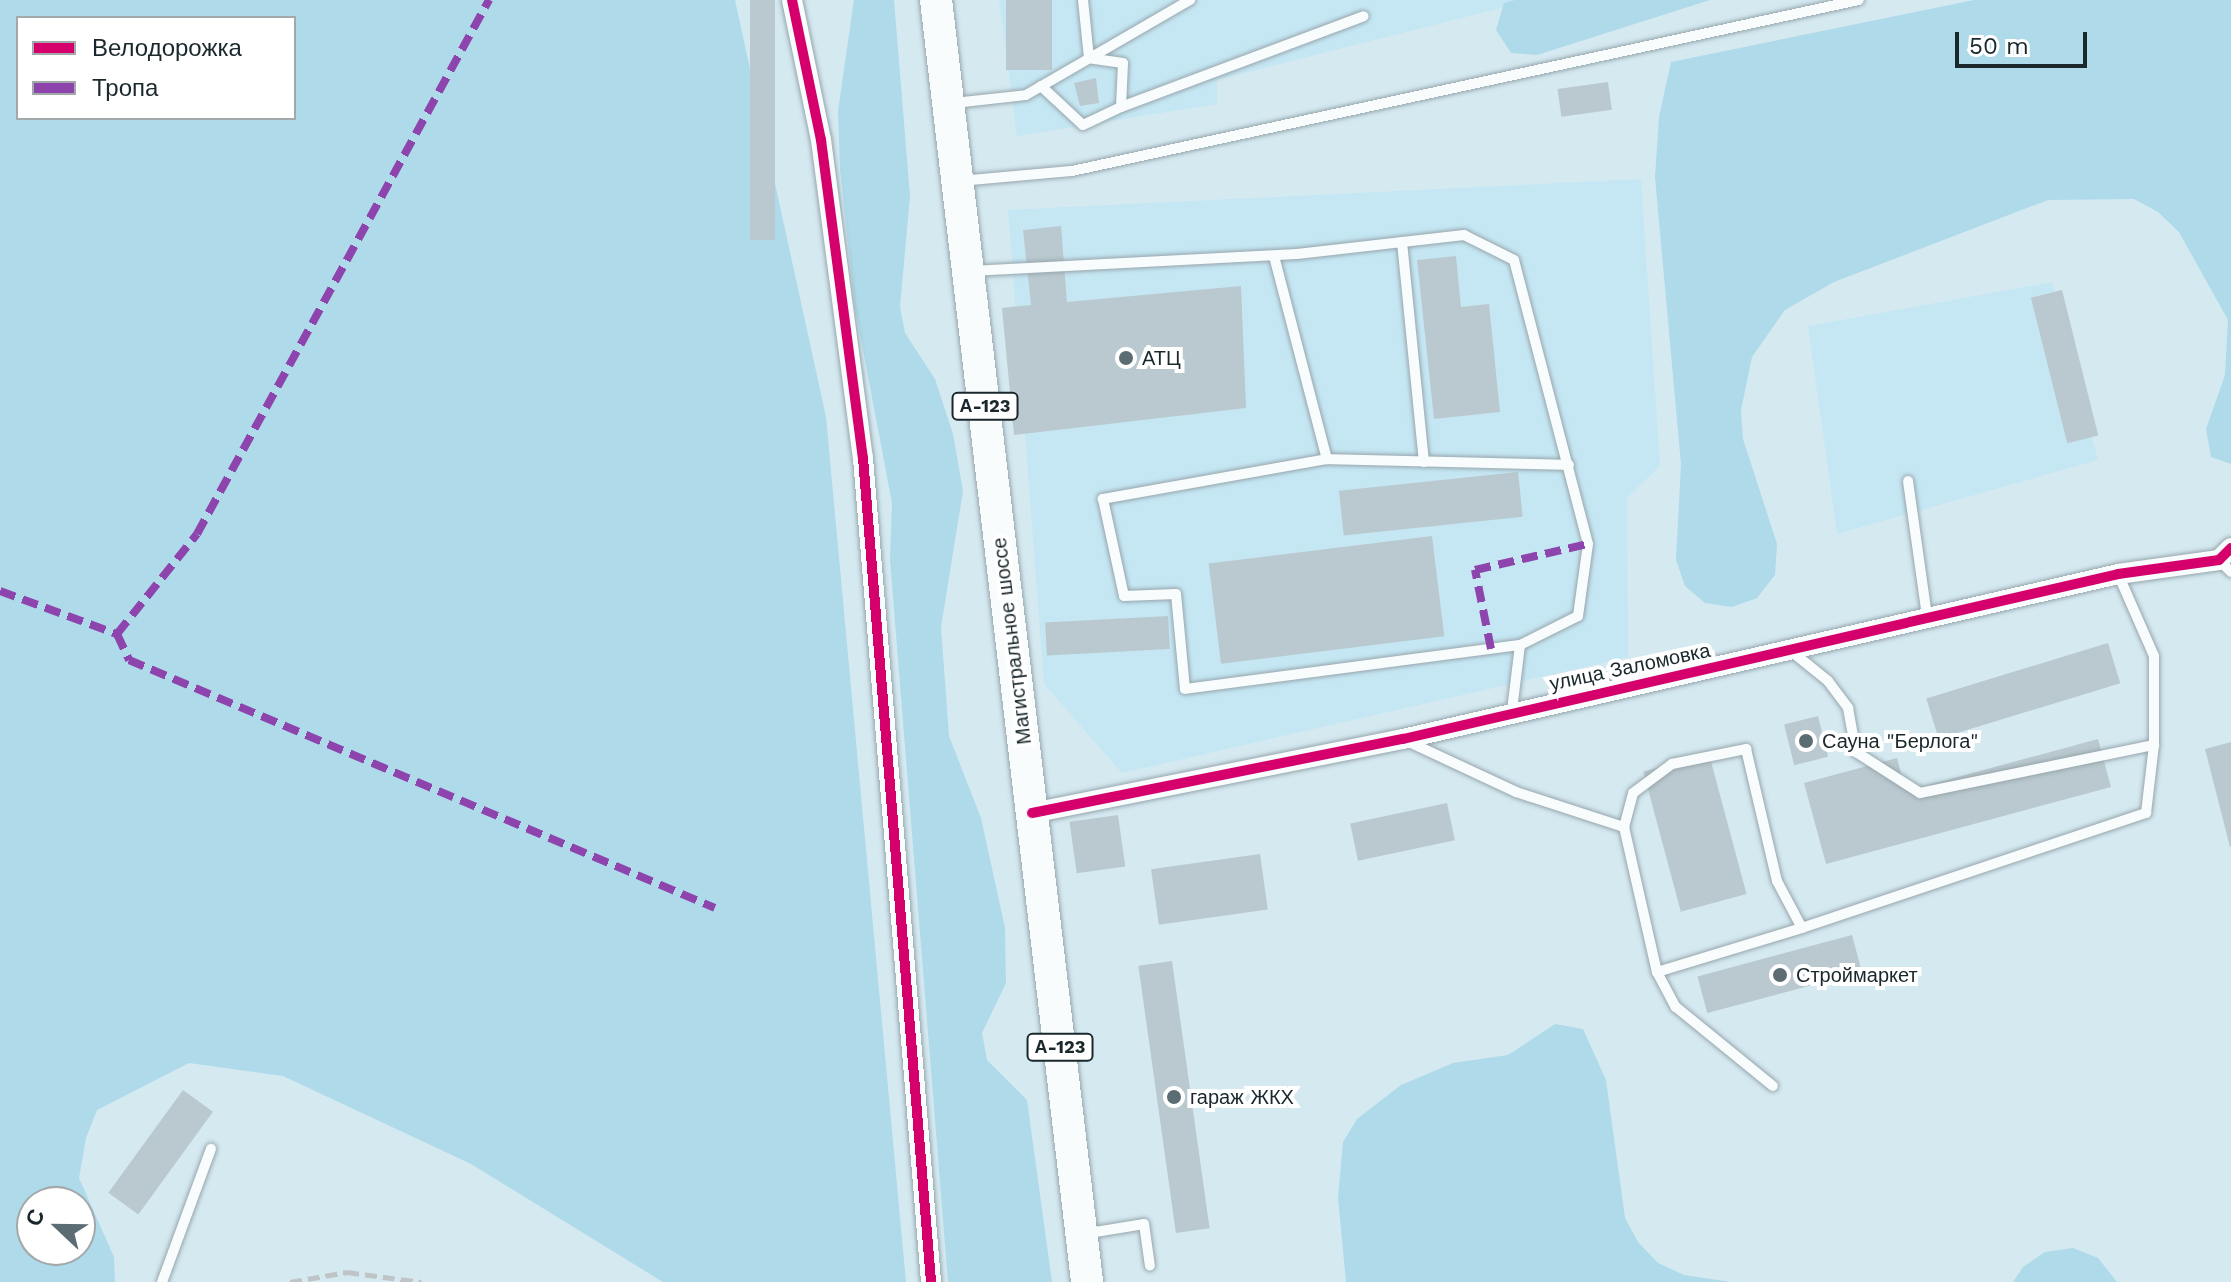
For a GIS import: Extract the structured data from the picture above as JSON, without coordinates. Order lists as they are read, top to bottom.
{
  "streets": {
    "main road": ["А-123", "Магистральное шоссе"],
    "street": ["улица Заломовка"]
  },
  "crossings": [
    ["Магистральное шоссе", "улица Заломовка"]
  ],
  "places": [
    "АТЦ",
    "Сауна \"Берлога\"",
    "Строймаркет",
    "гараж ЖКХ"
  ],
  "legend": ["Велодорожка", "Тропа"],
  "scale_bar": "50 m",
  "north": "left"
}
